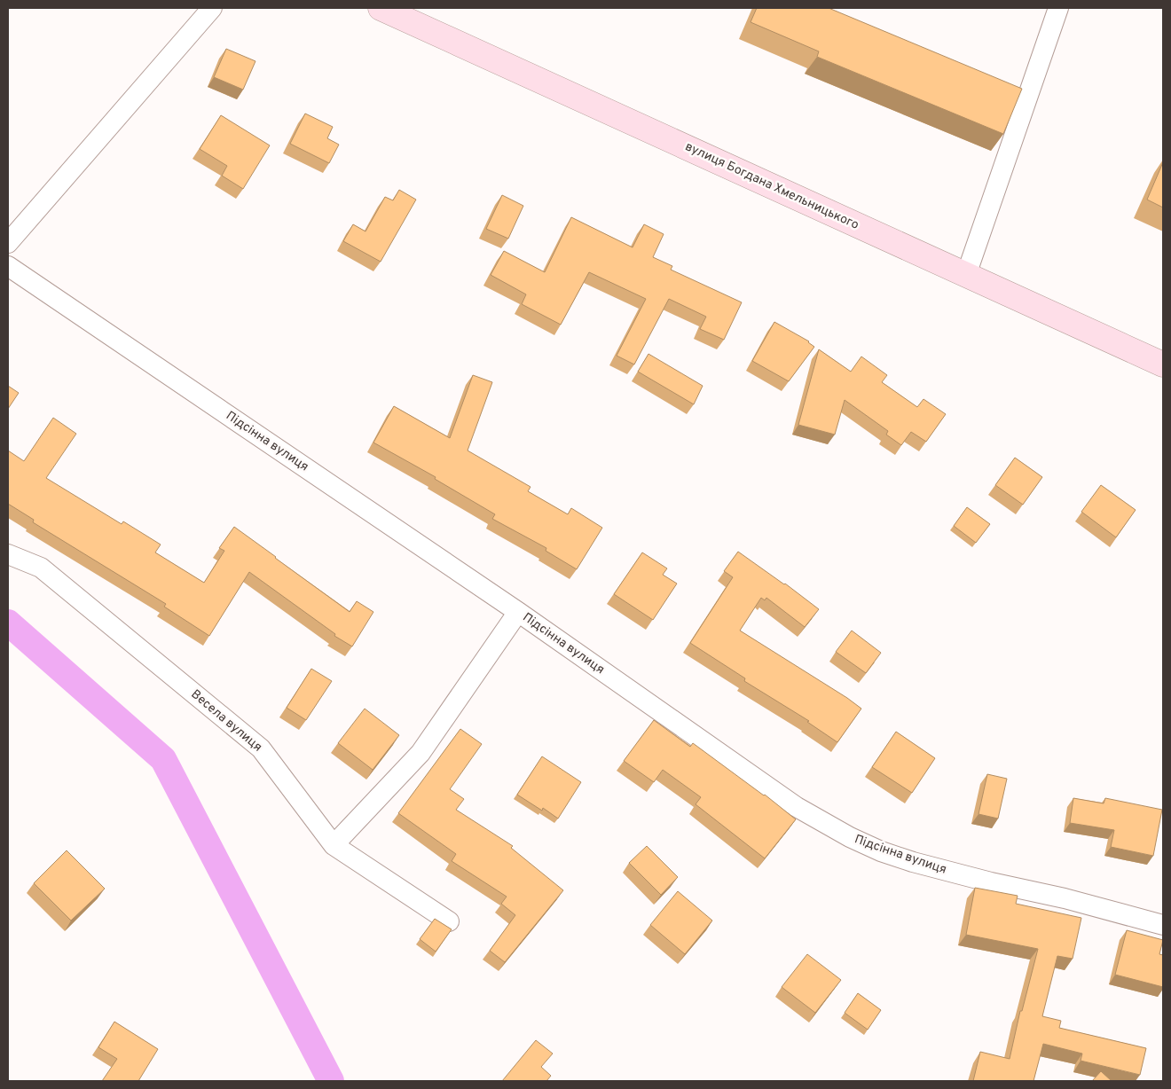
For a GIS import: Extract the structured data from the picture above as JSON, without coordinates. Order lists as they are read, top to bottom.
{
  "streets": {
    "main road": ["вулиця Богдана Хмельницького"],
    "street": ["Підсінна вулиця", "Весела вулиця"]
  }
}
